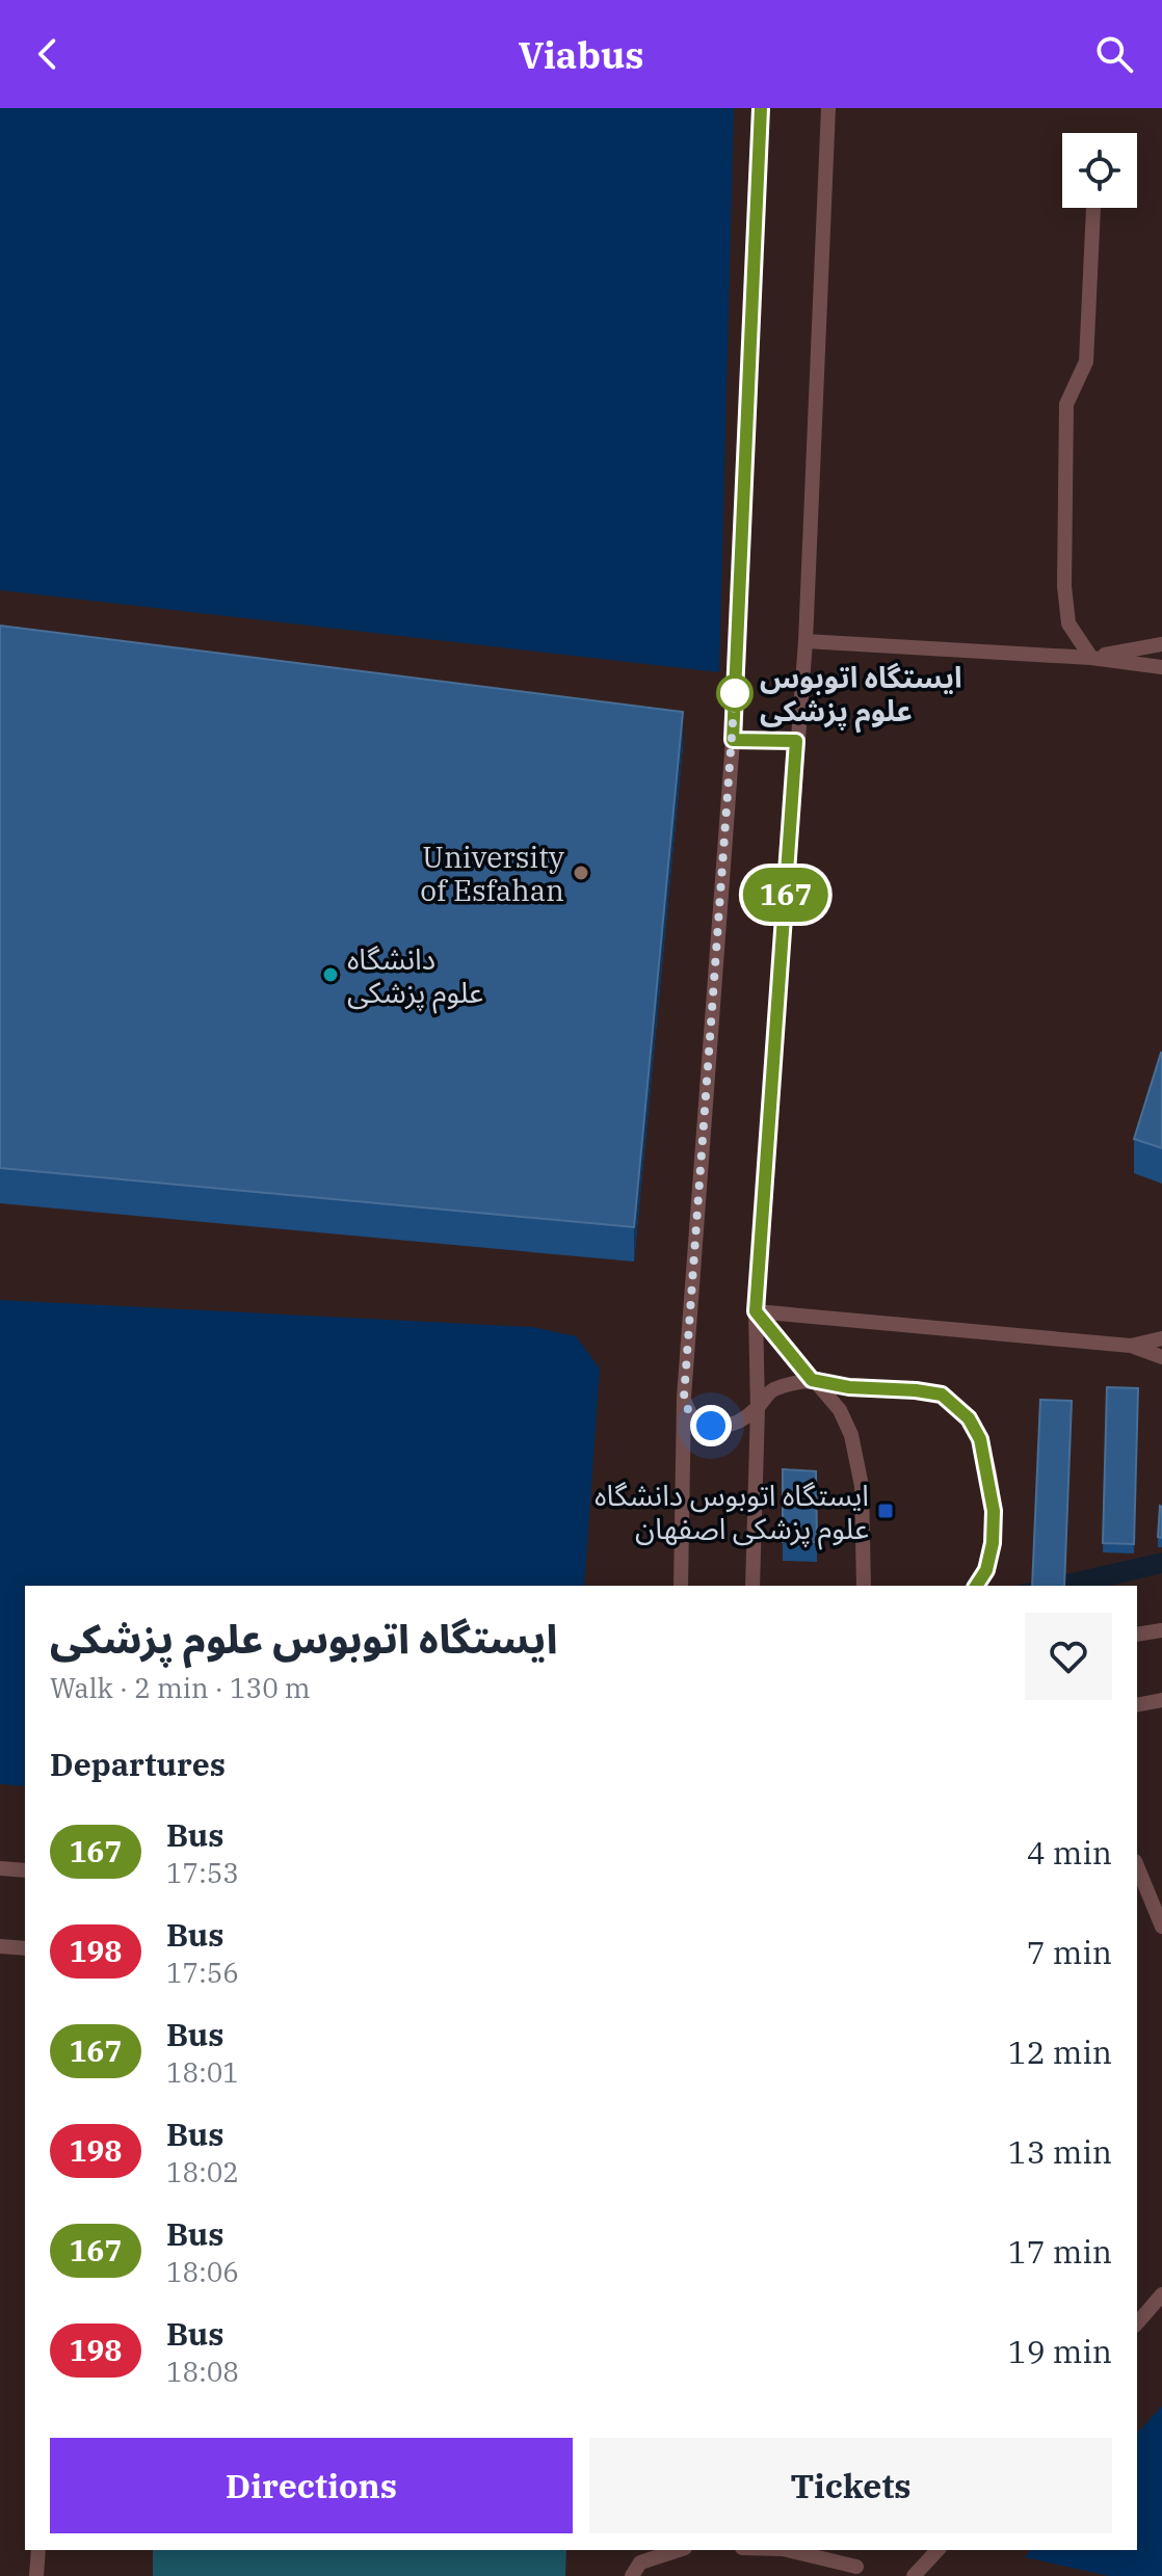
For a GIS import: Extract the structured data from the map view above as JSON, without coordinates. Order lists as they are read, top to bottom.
{
  "places": {
    "other": ["ایستگاه اتوبوس علوم پزشکی", "University of Esfahan", "دانشگاه علوم پزشکی"],
    "transit": ["ایستگاه اتوبوس دانشگاه علوم پزشکی اصفهان"]
  },
  "lines": ["bus line 167"],
  "page": {
    "header": "Viabus",
    "on_map": "167",
    "heading": [
      ["ایستگاه اتوبوس علوم پزشکی", "Walk · 2 min · 130 m"],
      "Departures"
    ],
    "list": [
      {
        "mark": "167",
        "name": "Bus",
        "note": "17:53",
        "value": "4 min"
      },
      {
        "mark": "198",
        "name": "Bus",
        "note": "17:56",
        "value": "7 min"
      },
      {
        "mark": "167",
        "name": "Bus",
        "note": "18:01",
        "value": "12 min"
      },
      {
        "mark": "198",
        "name": "Bus",
        "note": "18:02",
        "value": "13 min"
      },
      {
        "mark": "167",
        "name": "Bus",
        "note": "18:06",
        "value": "17 min"
      },
      {
        "mark": "198",
        "name": "Bus",
        "note": "18:08",
        "value": "19 min"
      }
    ],
    "buttons": ["Directions", "Tickets"]
  }
}
